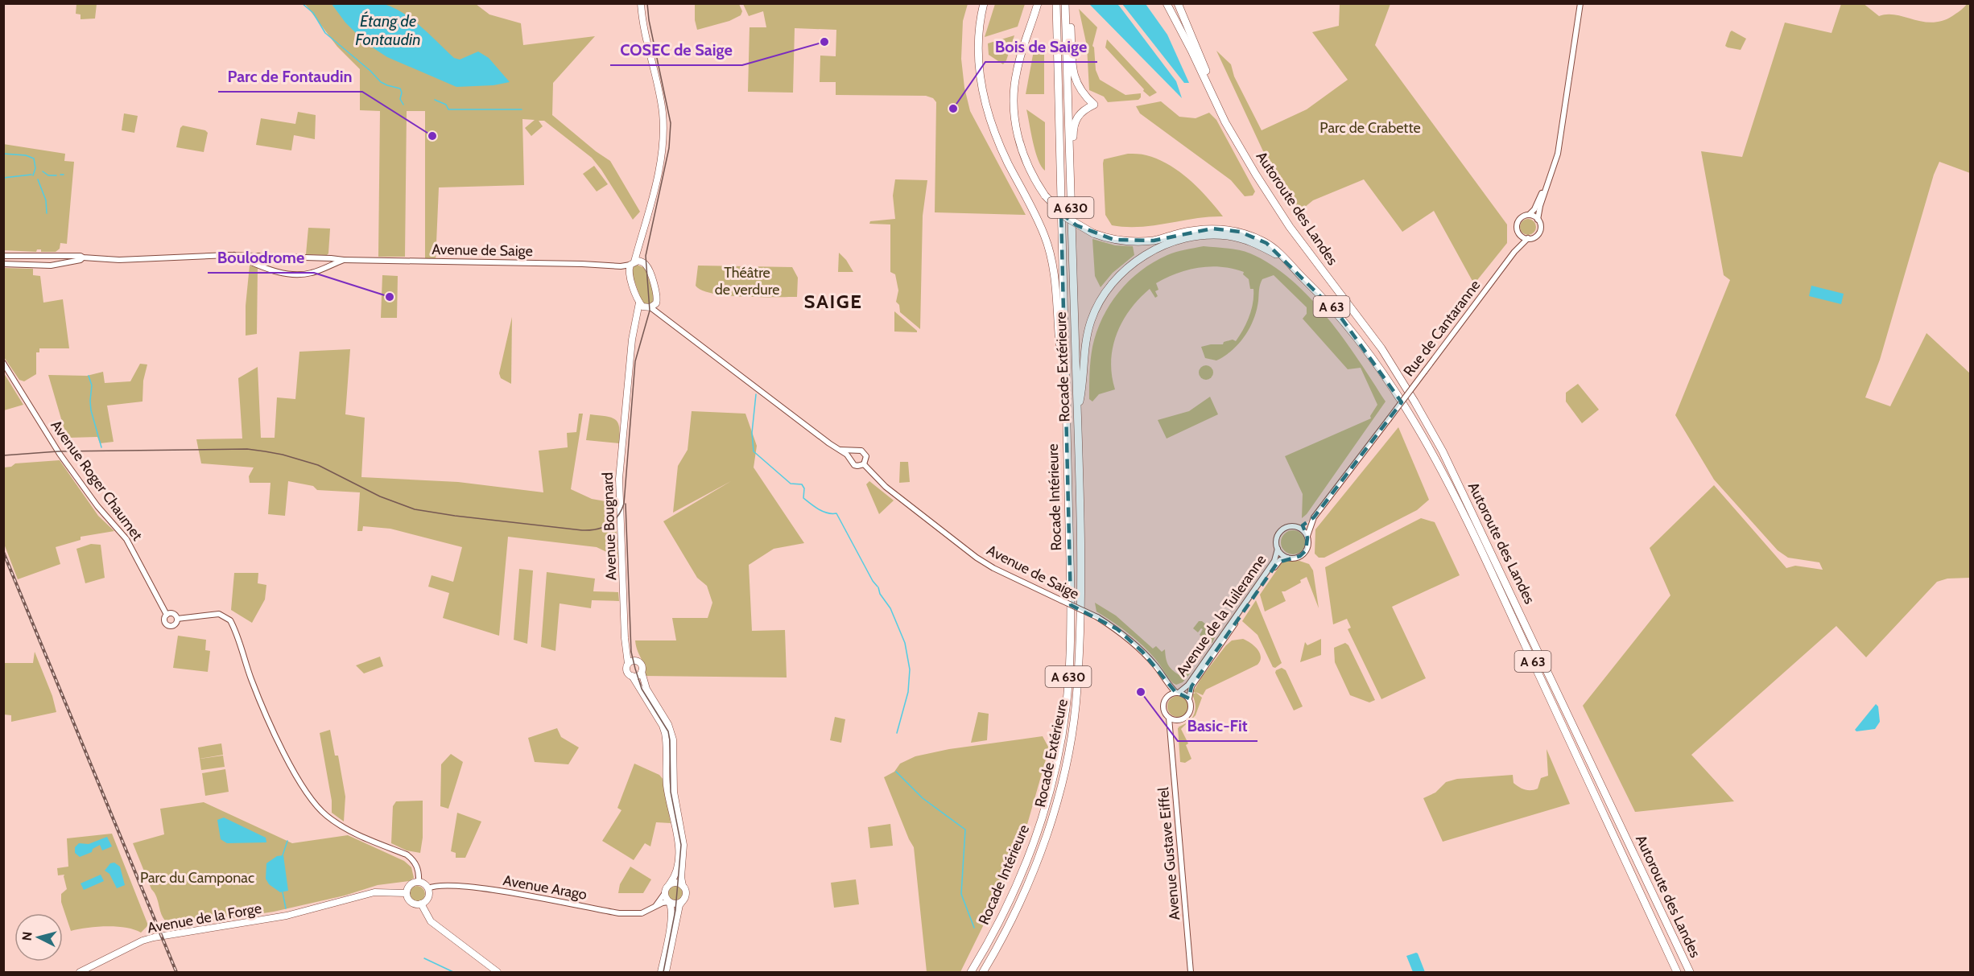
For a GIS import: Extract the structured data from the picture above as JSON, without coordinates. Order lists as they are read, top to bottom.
{
  "streets": {
    "highway": [
      "A 630",
      "Autoroute des Landes",
      "A 63",
      "Rocade Extérieure",
      "Rocade Intérieure"
    ],
    "main road": ["Avenue Bougnard", "Avenue de la Forge"],
    "street": [
      "Avenue de Saige",
      "Rue de Cantaranne",
      "Avenue Roger Chaumet",
      "Avenue de la Tuileranne",
      "Avenue Gustave Eiffel",
      "Avenue Arago"
    ]
  },
  "crossings": [
    ["Avenue de Saige", "Avenue de la Tuileranne"],
    ["Avenue de Saige", "Avenue Gustave Eiffel"],
    ["Avenue Bougnard", "Avenue Arago"],
    ["Avenue de la Tuileranne", "Avenue Gustave Eiffel"],
    ["Avenue Arago", "Avenue de la Forge"]
  ],
  "districts": ["SAIGE"],
  "water": ["Étang de Fontaudin"],
  "parks": ["Parc de Crabette", "Théâtre de verdure", "Parc du Camponac"],
  "places": [
    "COSEC de Saige",
    "Bois de Saige",
    "Parc de Fontaudin",
    "Boulodrome",
    "Basic-Fit"
  ],
  "north": "left"
}
